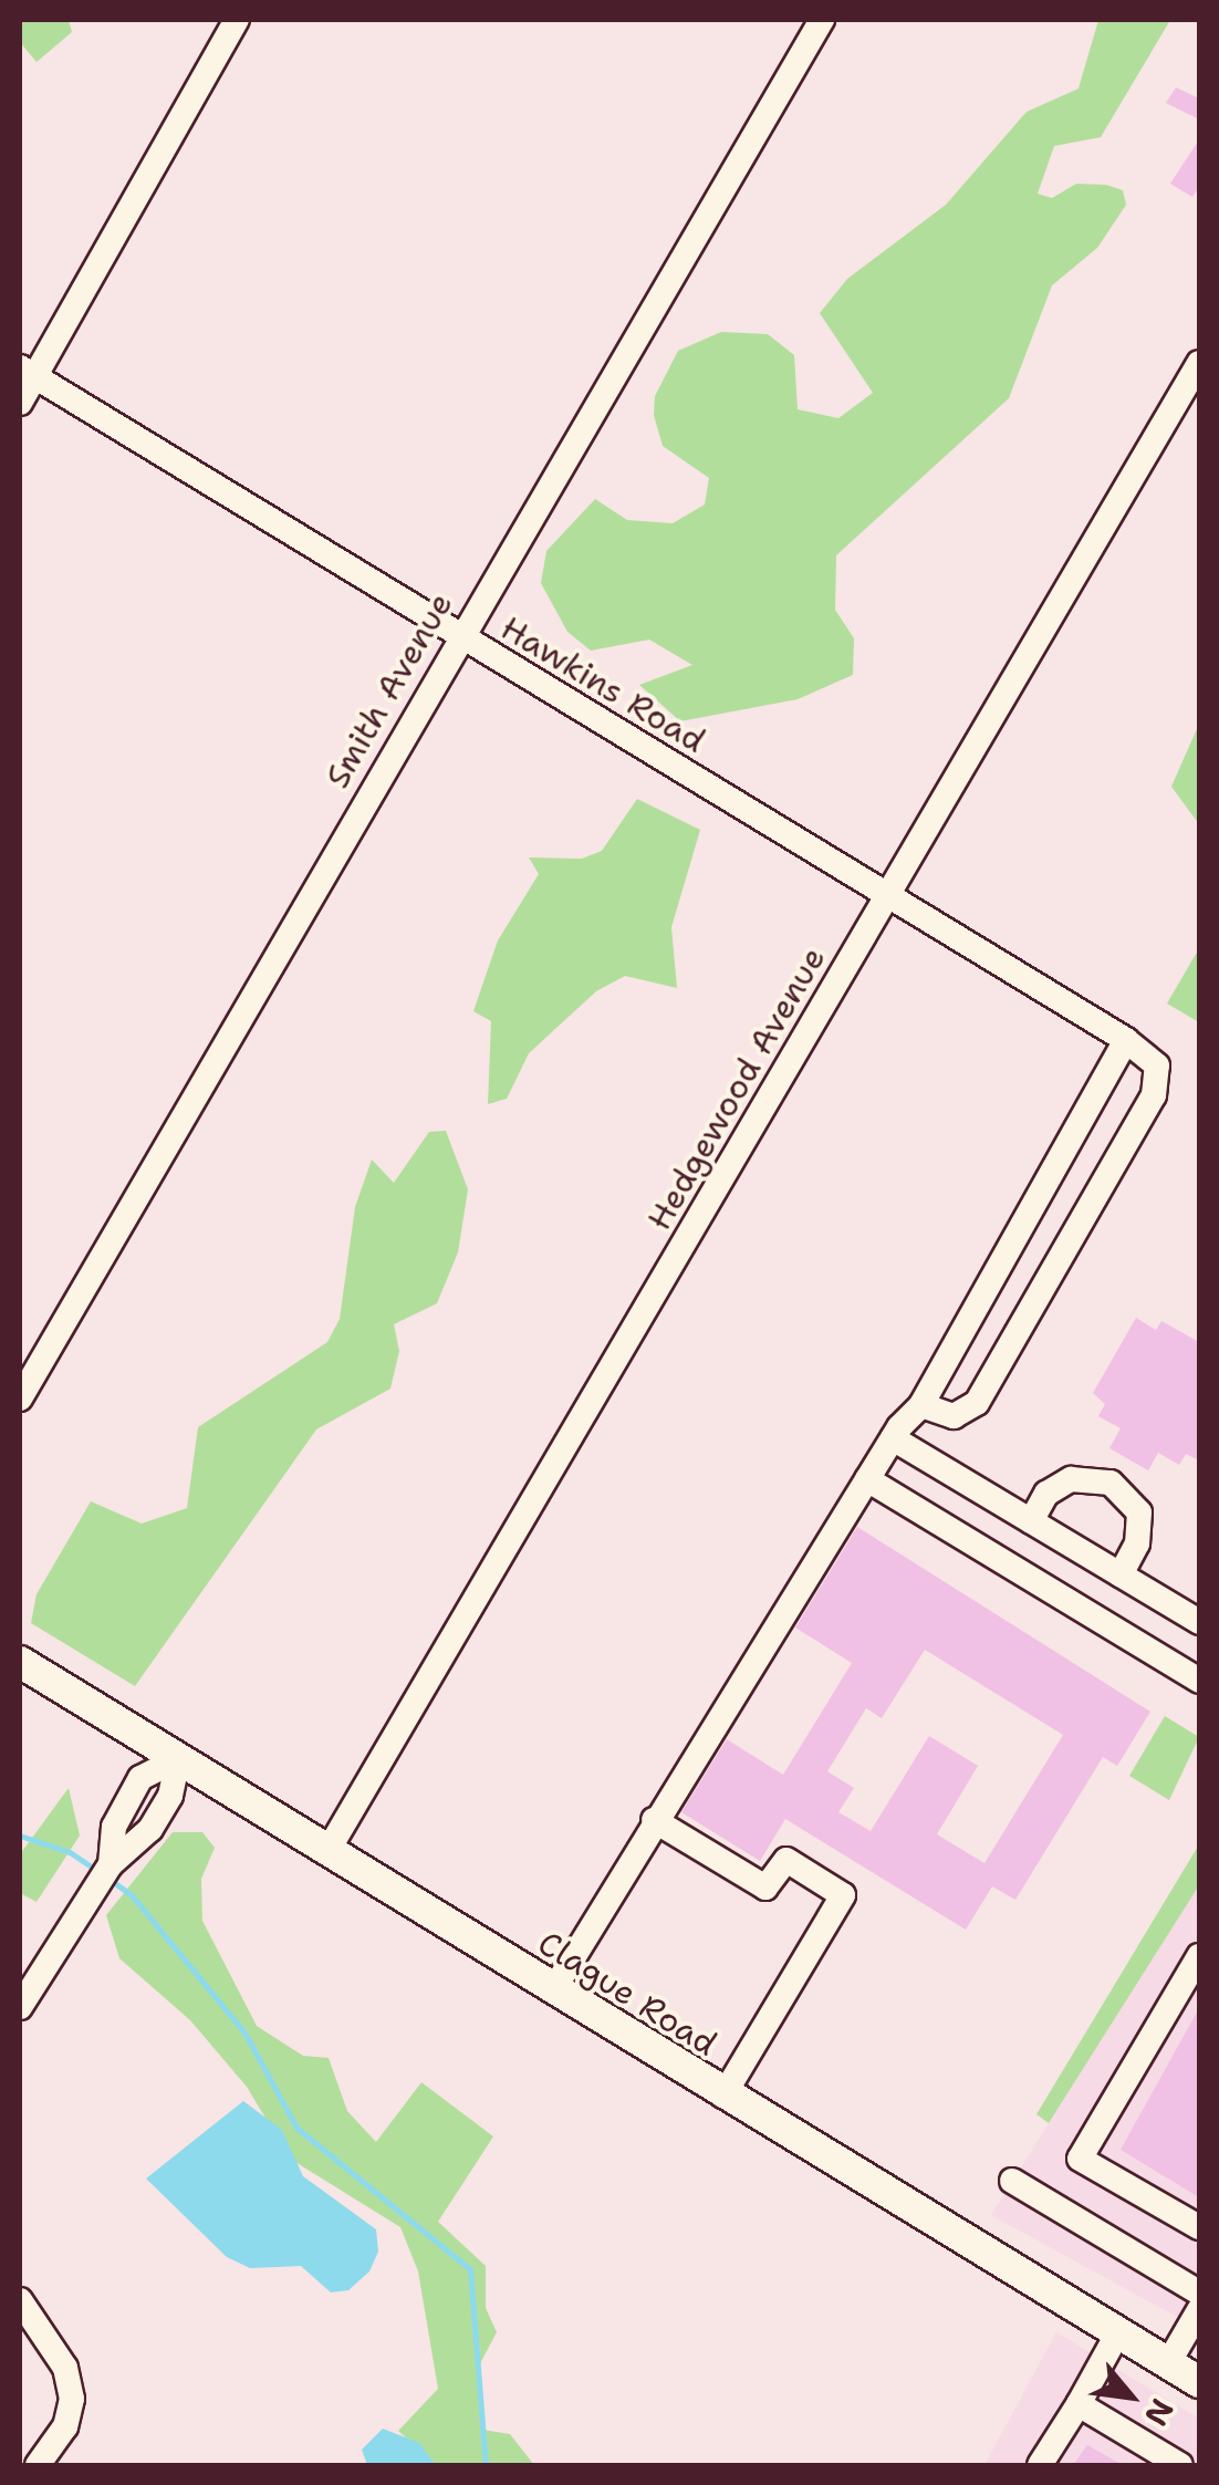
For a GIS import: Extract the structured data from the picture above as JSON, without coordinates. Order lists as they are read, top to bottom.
{
  "streets": {
    "main road": ["Clague Road"],
    "street": ["Hawkins Road", "Smith Avenue", "Hedgewood Avenue"]
  },
  "crossings": [
    ["Hawkins Road", "Smith Avenue"],
    ["Hawkins Road", "Hedgewood Avenue"],
    ["Hedgewood Avenue", "Clague Road"]
  ],
  "north": "bottom right"
}
